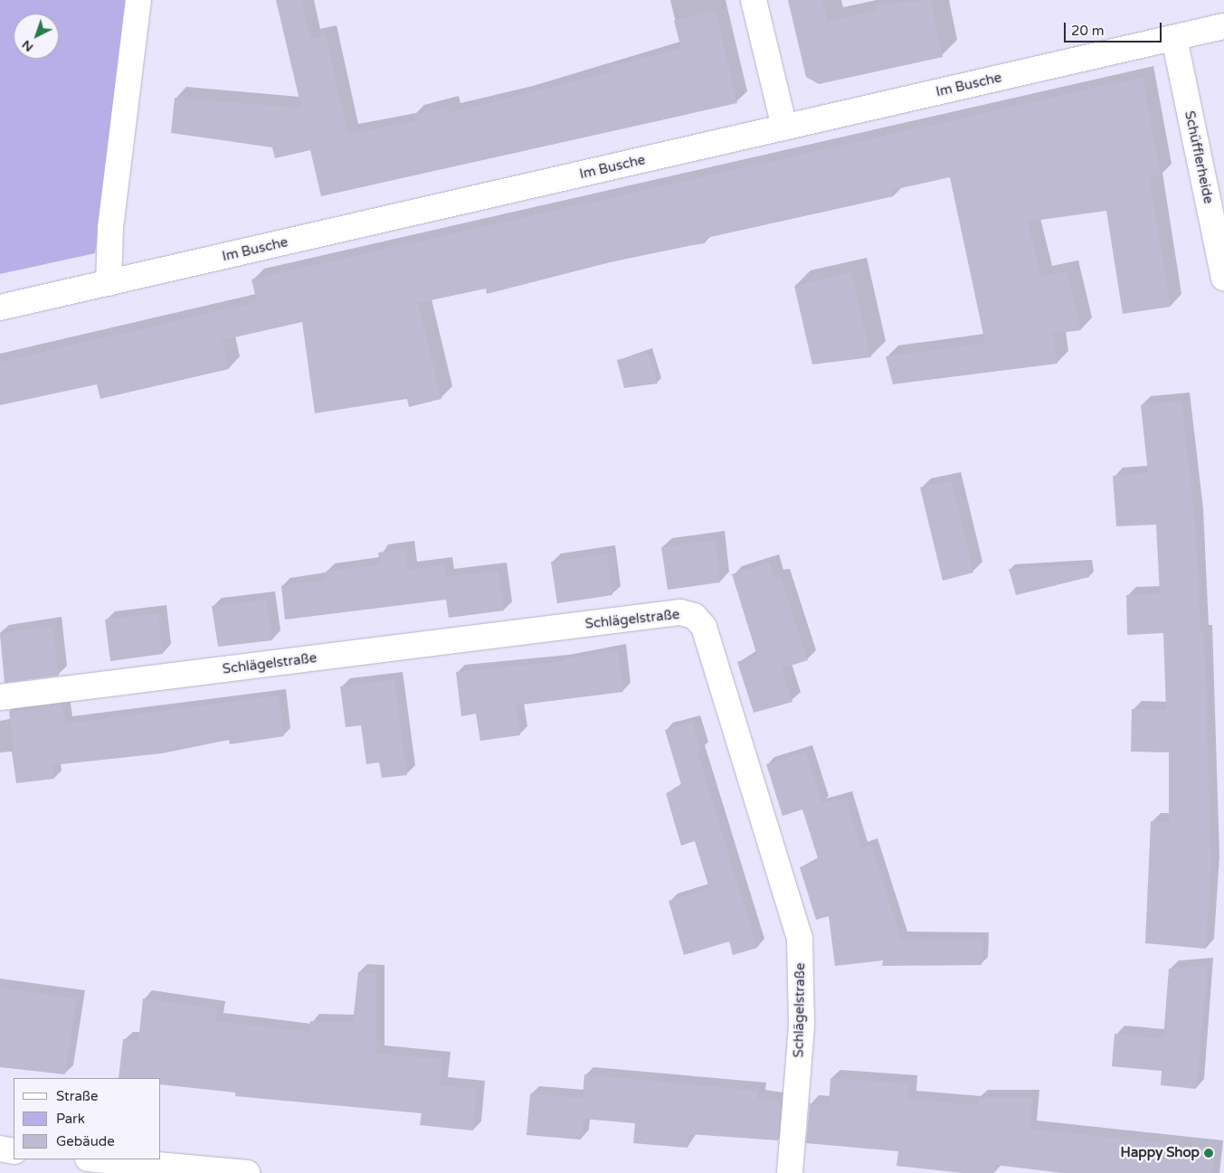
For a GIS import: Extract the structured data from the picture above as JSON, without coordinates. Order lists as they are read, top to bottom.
{
  "streets": {
    "street": ["Im Busche", "Schüfflerheide", "Schlägelstraße"]
  },
  "crossings": [
    ["Im Busche", "Schüfflerheide"]
  ],
  "places": ["Happy Shop"],
  "legend": ["Straße", "Park", "Gebäude"],
  "scale_bar": "20 m",
  "north": "bottom left"
}
